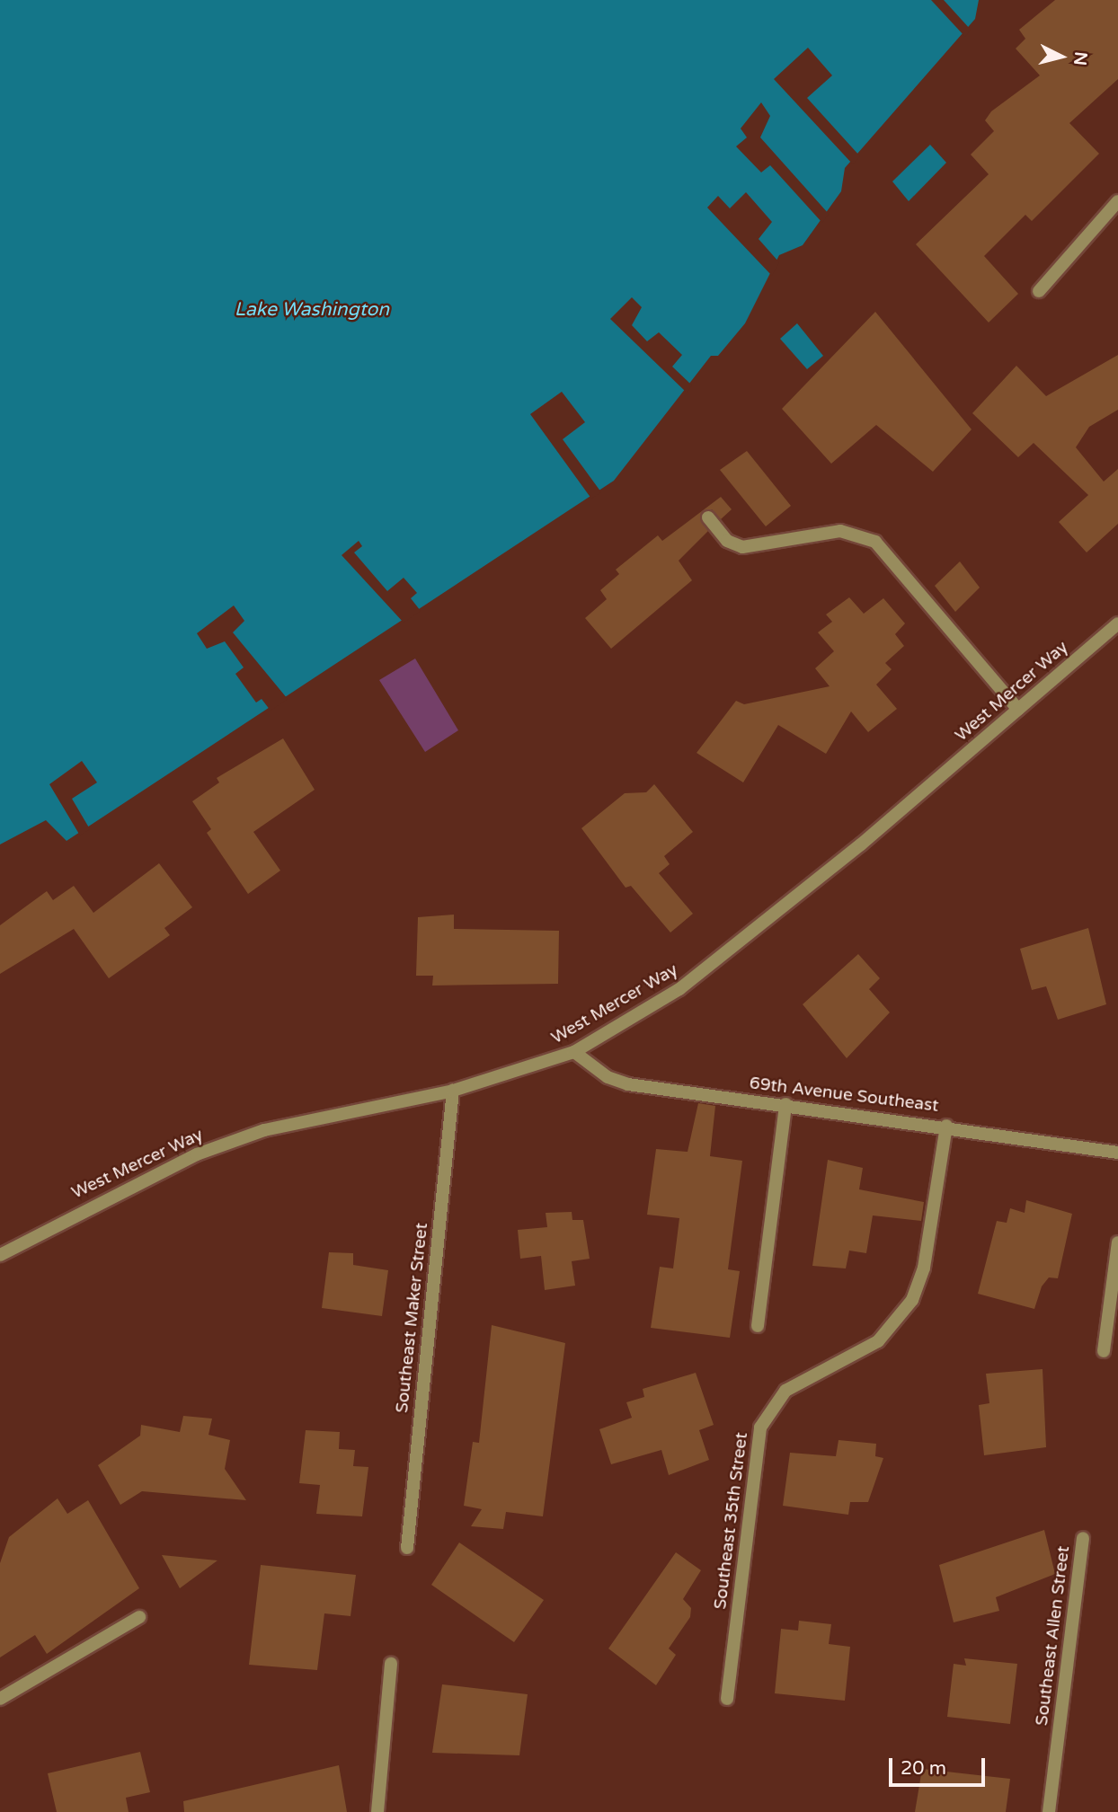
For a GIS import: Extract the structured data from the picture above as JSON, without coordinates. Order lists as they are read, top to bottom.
{
  "streets": {
    "street": [
      "West Mercer Way",
      "69th Avenue Southeast",
      "Southeast Maker Street",
      "Southeast 35th Street",
      "Southeast Allen Street"
    ]
  },
  "crossings": [
    ["West Mercer Way", "69th Avenue Southeast"],
    ["West Mercer Way", "Southeast Maker Street"],
    ["69th Avenue Southeast", "Southeast 35th Street"]
  ],
  "water": ["Lake Washington"],
  "scale_bar": "20 m",
  "north": "right"
}
